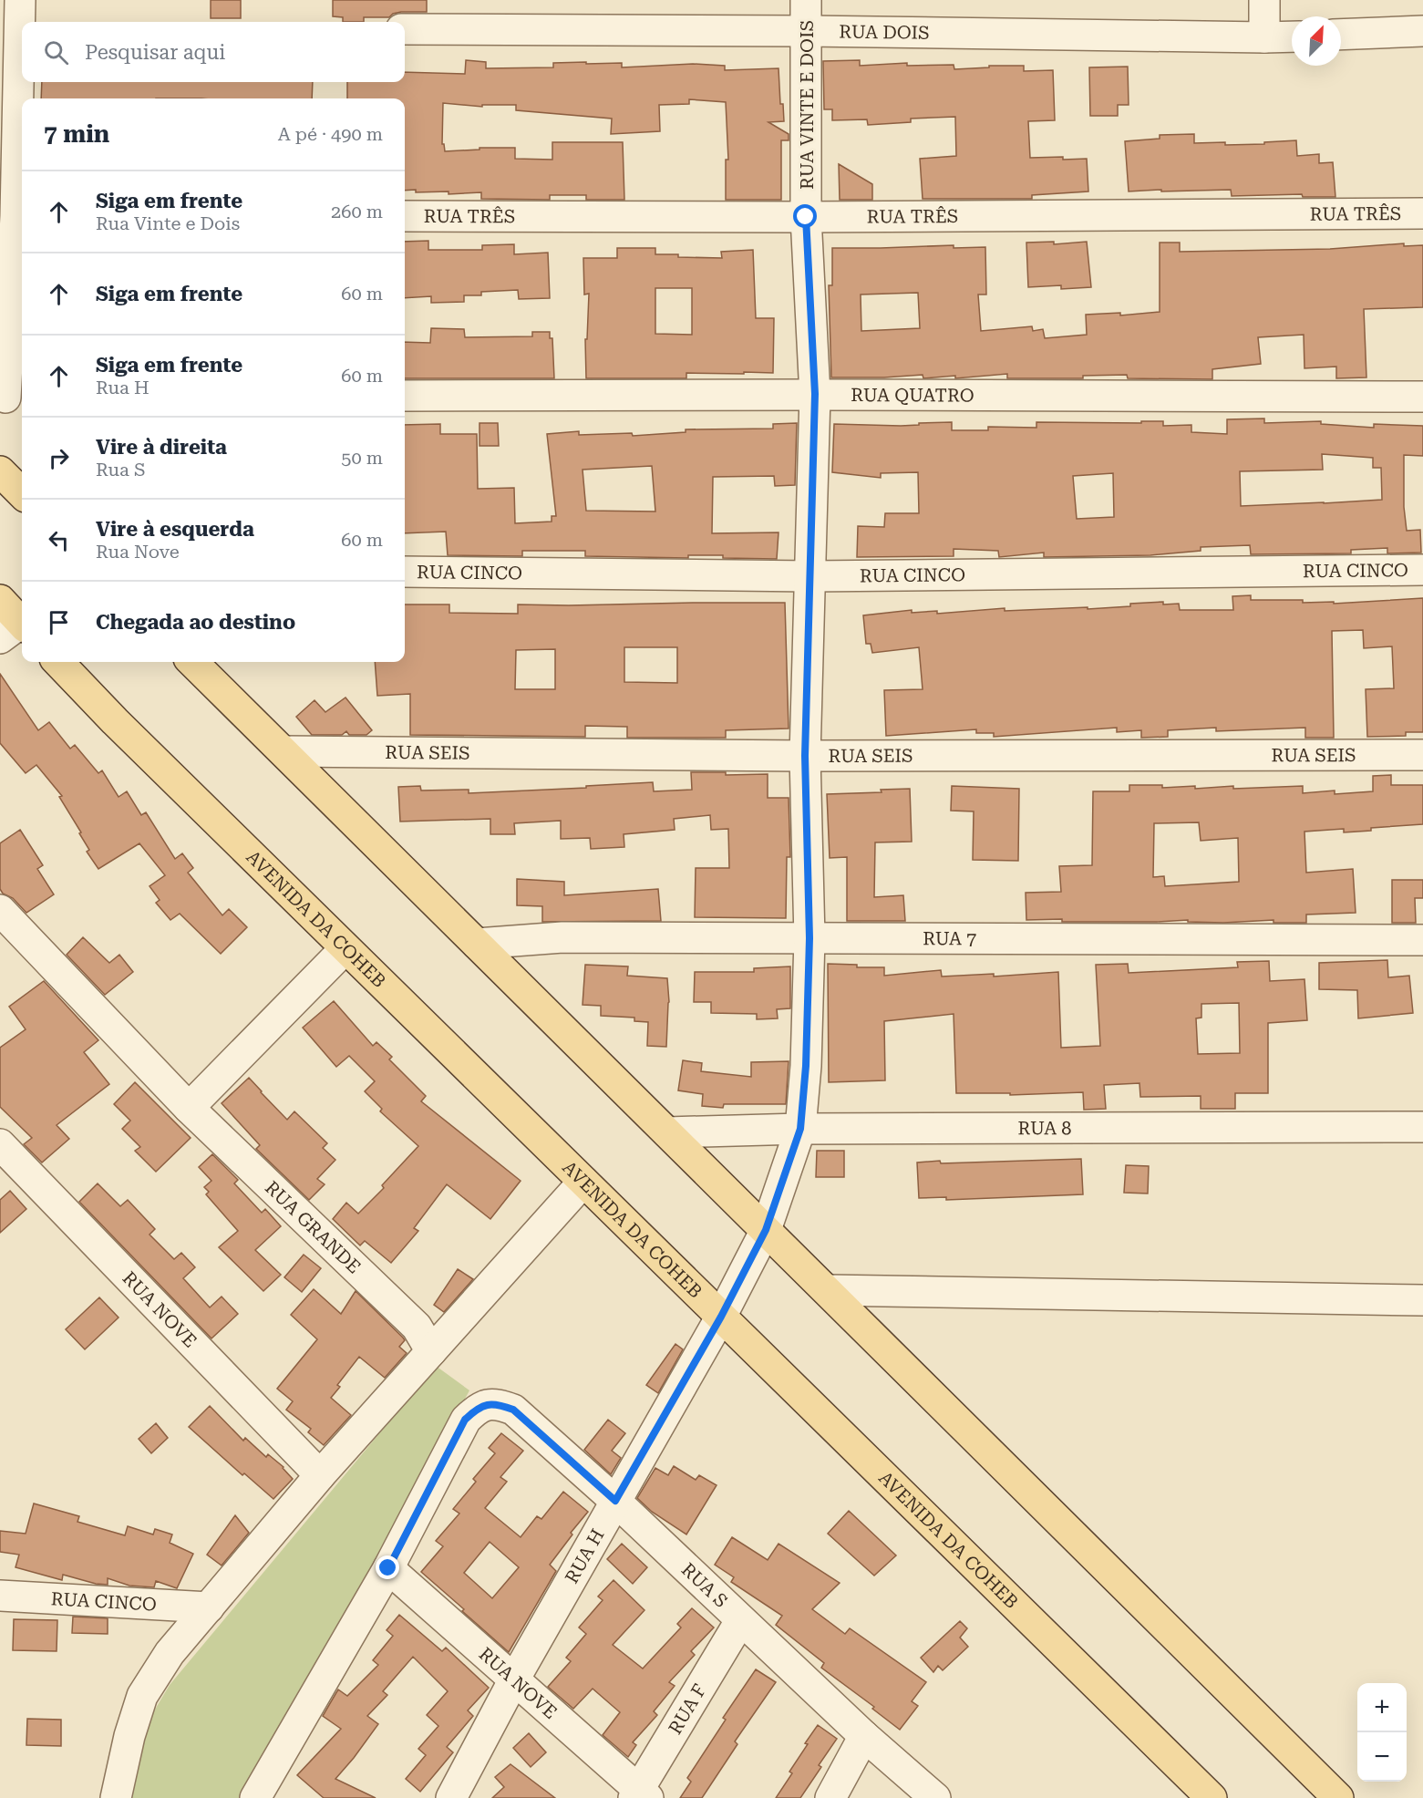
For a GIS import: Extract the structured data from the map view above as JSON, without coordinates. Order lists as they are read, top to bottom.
{
  "streets": {
    "main road": ["AVENIDA DA COHEB"],
    "street": [
      "RUA DOIS",
      "RUA VINTE E DOIS",
      "RUA TRÊS",
      "RUA QUATRO",
      "RUA CINCO",
      "RUA SEIS",
      "RUA 7",
      "RUA 8",
      "RUA GRANDE",
      "RUA NOVE",
      "RUA H",
      "RUA S",
      "RUA F"
    ]
  },
  "crossings": [
    ["RUA DOIS", "RUA VINTE E DOIS"],
    ["RUA VINTE E DOIS", "RUA TRÊS"],
    ["RUA VINTE E DOIS", "RUA QUATRO"],
    ["RUA VINTE E DOIS", "RUA CINCO"],
    ["RUA VINTE E DOIS", "RUA SEIS"],
    ["RUA VINTE E DOIS", "RUA 7"],
    ["RUA VINTE E DOIS", "RUA 8"],
    ["RUA VINTE E DOIS", "RUA H"],
    ["AVENIDA DA COHEB", "RUA H"],
    ["RUA NOVE", "RUA H"],
    ["RUA NOVE", "RUA S"],
    ["RUA NOVE", "RUA F"],
    ["RUA H", "RUA S"],
    ["RUA S", "RUA F"]
  ],
  "north": "top right",
  "page": {
    "search": "Pesquisar aqui",
    "heading": ["7 min", "A pé · 490 m"],
    "list": [
      ["Siga em frente", "Rua Vinte e Dois", "260 m"],
      ["Siga em frente", "60 m"],
      ["Siga em frente", "Rua H", "60 m"],
      ["Vire à direita", "Rua S", "50 m"],
      ["Vire à esquerda", "Rua Nove", "60 m"],
      "Chegada ao destino"
    ],
    "map_buttons": ["+", "−"]
  }
}
